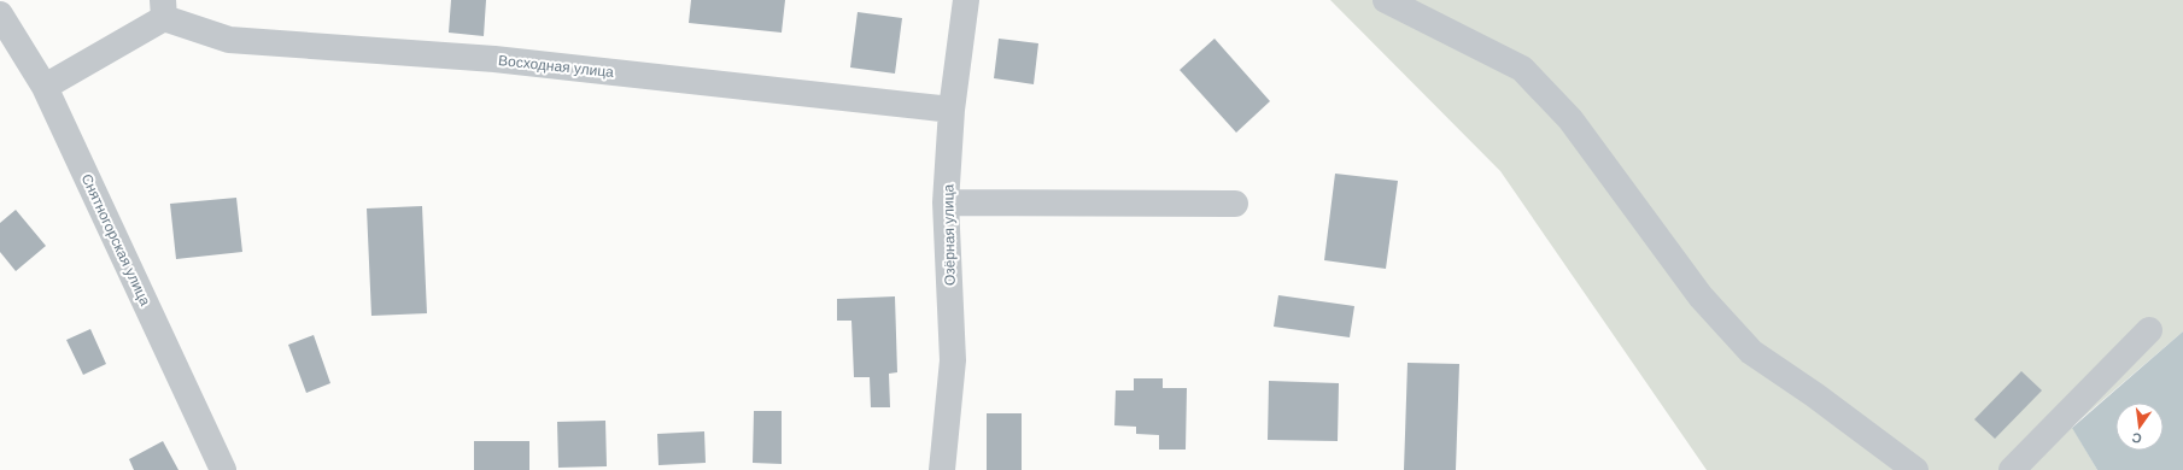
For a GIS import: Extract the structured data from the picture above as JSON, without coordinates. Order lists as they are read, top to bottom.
{
  "streets": {
    "street": ["Восходная улица", "Озёрная улица", "Снятногорская улица"]
  },
  "crossings": [
    ["Восходная улица", "Озёрная улица"]
  ],
  "north": "bottom"
}
